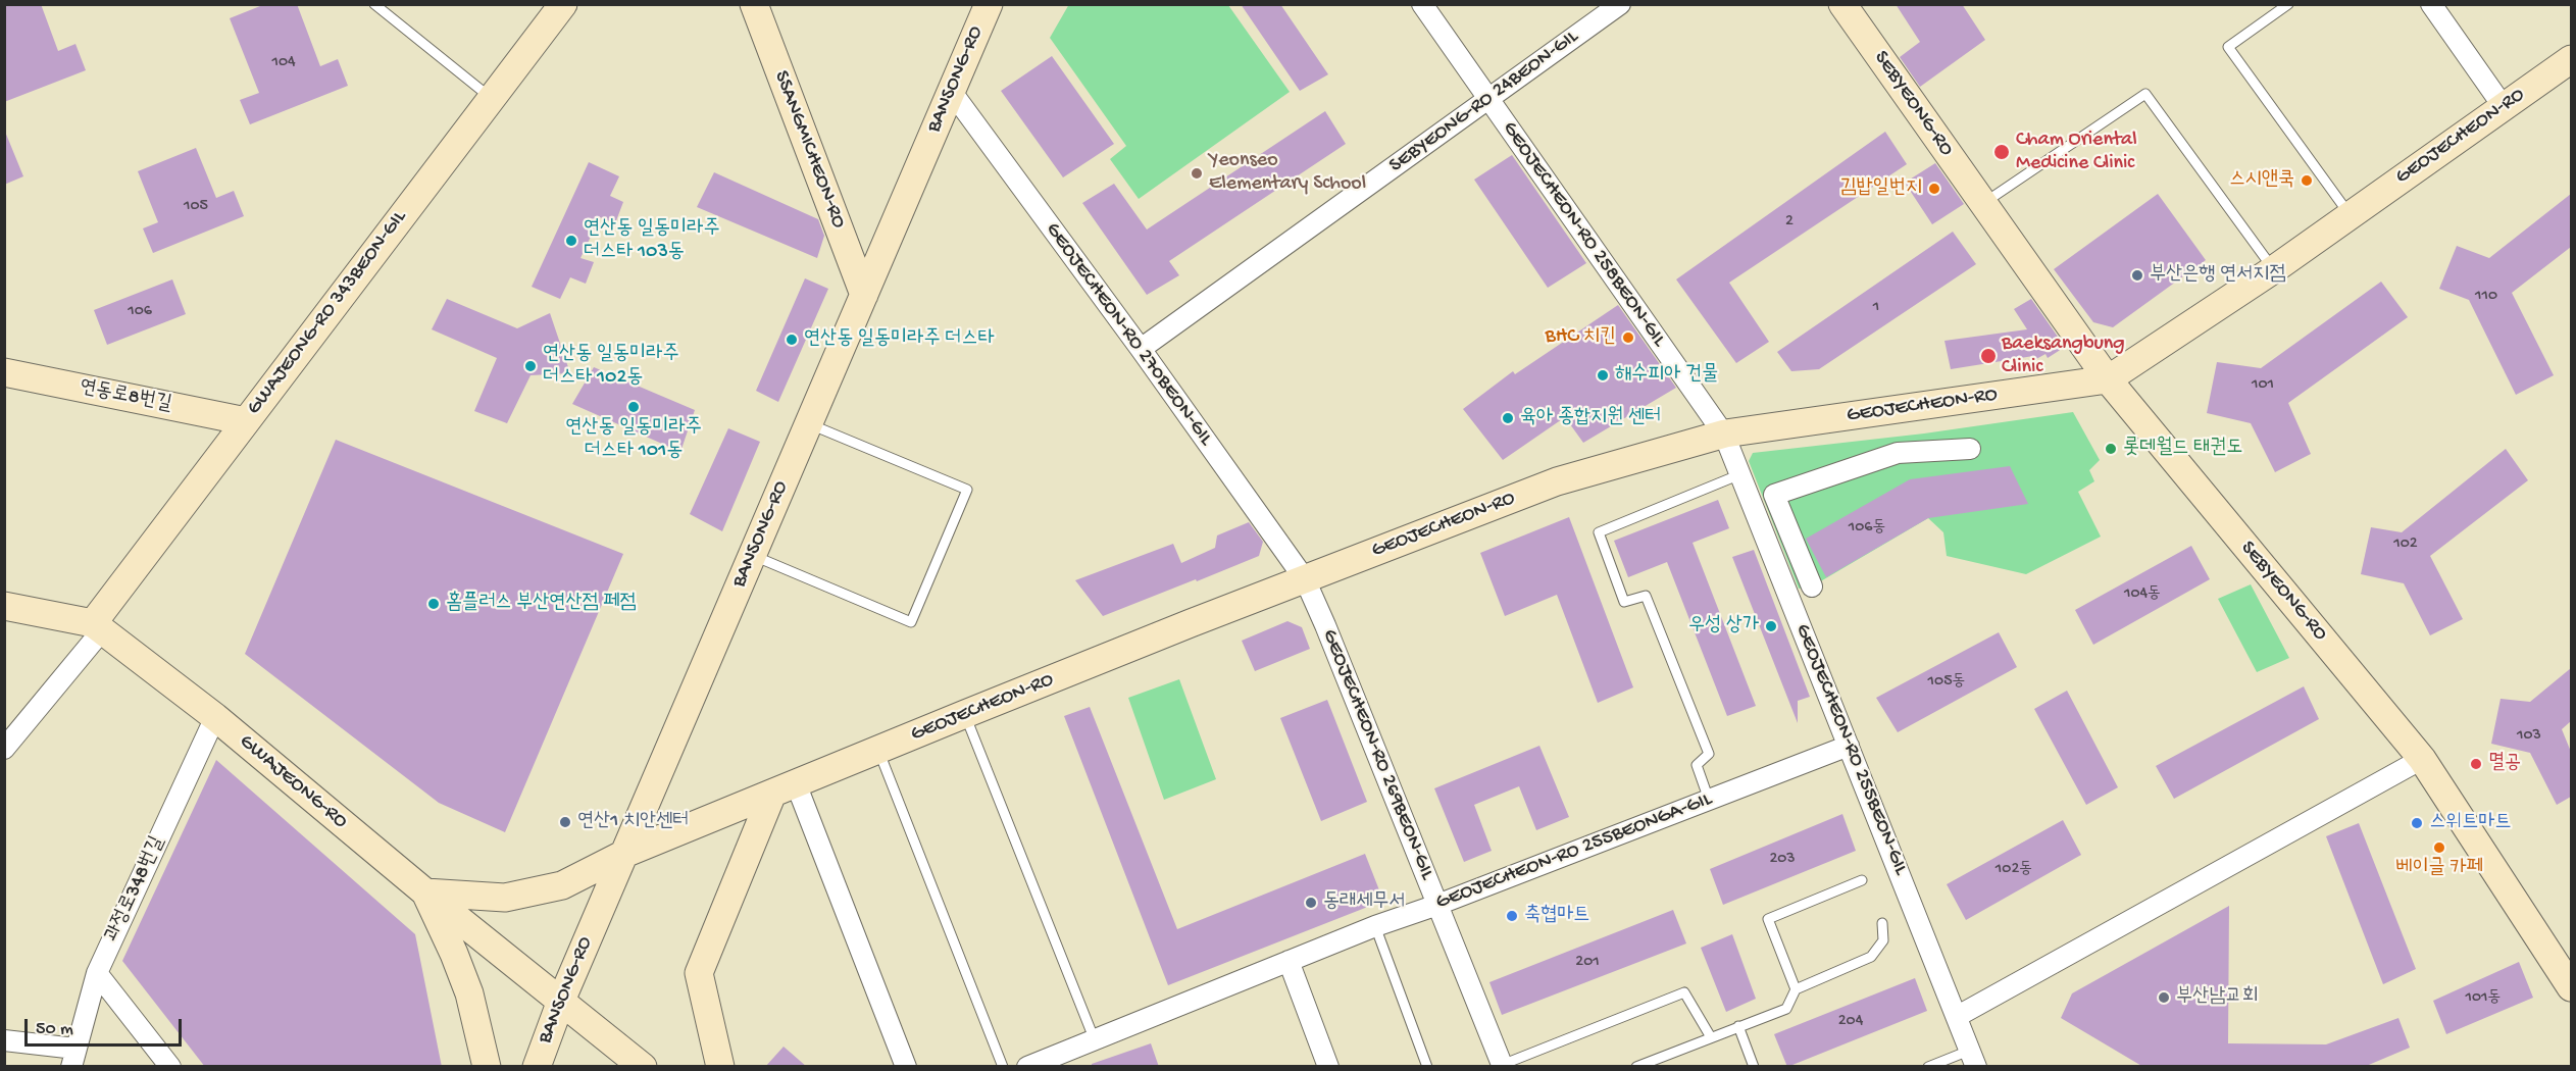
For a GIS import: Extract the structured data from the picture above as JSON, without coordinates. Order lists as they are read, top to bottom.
{
  "streets": {
    "main road": [
      "BANSONG-RO",
      "SEBYEONG-RO",
      "GEOJECHEON-RO",
      "SSANGMICHEON-RO",
      "GWAJEONG-RO 343BEON-GIL",
      "연동로8번길",
      "GWAJEONG-RO"
    ],
    "street": [
      "SEBYEONG-RO 24BEON-GIL",
      "GEOJECHEON-RO 258BEON-GIL",
      "GEOJECHEON-RO 270BEON-GIL",
      "GEOJECHEON-RO 255BEON-GIL",
      "GEOJECHEON-RO 269BEON-GIL",
      "GEOJECHEON-RO 255BEONGA-GIL",
      "과정로348번길"
    ]
  },
  "crossings": [
    ["BANSONG-RO", "GEOJECHEON-RO"],
    ["BANSONG-RO", "SSANGMICHEON-RO"],
    ["BANSONG-RO", "GEOJECHEON-RO 270BEON-GIL"],
    ["BANSONG-RO", "GWAJEONG-RO"],
    ["SEBYEONG-RO 24BEON-GIL", "GEOJECHEON-RO 258BEON-GIL"],
    ["SEBYEONG-RO 24BEON-GIL", "GEOJECHEON-RO 270BEON-GIL"],
    ["SEBYEONG-RO", "GEOJECHEON-RO"],
    ["GEOJECHEON-RO", "GEOJECHEON-RO 258BEON-GIL"],
    ["GEOJECHEON-RO", "GEOJECHEON-RO 270BEON-GIL"],
    ["GEOJECHEON-RO", "GEOJECHEON-RO 255BEON-GIL"],
    ["GEOJECHEON-RO", "GEOJECHEON-RO 269BEON-GIL"],
    ["GEOJECHEON-RO", "GWAJEONG-RO"],
    ["GEOJECHEON-RO 258BEON-GIL", "GEOJECHEON-RO 255BEON-GIL"],
    ["GWAJEONG-RO 343BEON-GIL", "연동로8번길"],
    ["GWAJEONG-RO 343BEON-GIL", "GWAJEONG-RO"],
    ["GEOJECHEON-RO 270BEON-GIL", "GEOJECHEON-RO 269BEON-GIL"],
    ["GEOJECHEON-RO 255BEON-GIL", "GEOJECHEON-RO 255BEONGA-GIL"],
    ["GEOJECHEON-RO 269BEON-GIL", "GEOJECHEON-RO 255BEONGA-GIL"],
    ["GWAJEONG-RO", "과정로348번길"]
  ],
  "places": [
    "Cham Oriental Medicine Clinic",
    "Yeonseo Elementary School",
    "스시앤쿡",
    "김밥일번지",
    "연산동 일동미라주 더스타 103동",
    "부산은행 연서지점",
    "BHC 치킨",
    "연산동 일동미라주 더스타",
    "Baeksangbung Clinic",
    "연산동 일동미라주 더스타 102동",
    "해수피아 건물",
    "연산동 일동미라주 더스타 101동",
    "육아 종합지원 센터",
    "롯데월드 태권도",
    "홈플러스 부산연산점 페점",
    "우성 상가",
    "멸공",
    "연산1 치안센터",
    "스위트마트",
    "베이글 카페",
    "동래세무서",
    "축협마트",
    "부산남교회"
  ],
  "house_numbers": [
    "104",
    "105",
    "2",
    "110",
    "1",
    "106",
    "101",
    "106동",
    "102",
    "104동",
    "105동",
    "103",
    "203",
    "102동",
    "201",
    "101동",
    "204"
  ],
  "scale_bar": "50 m"
}
